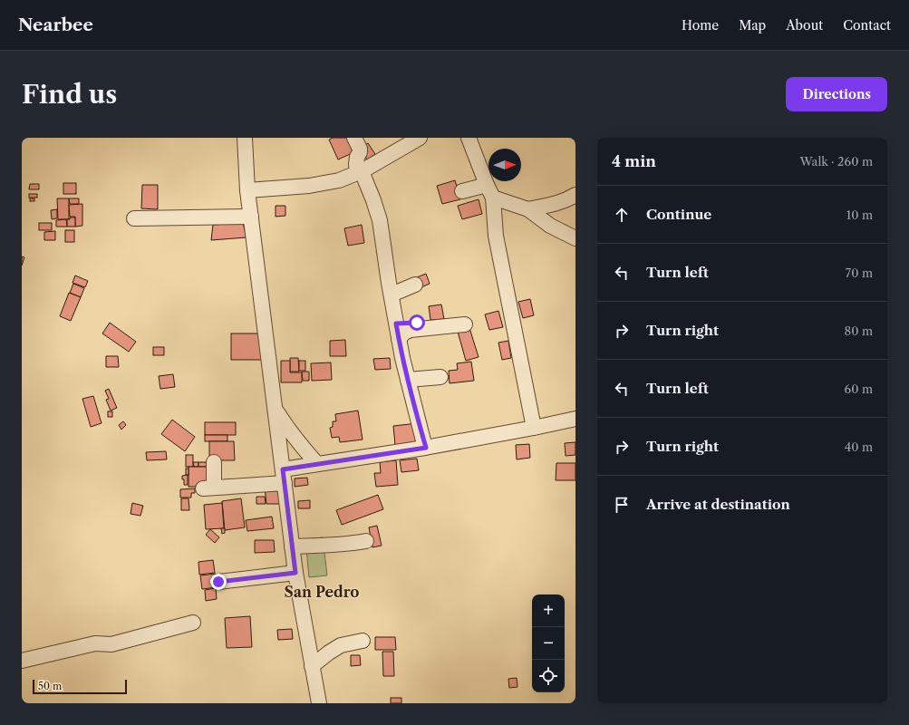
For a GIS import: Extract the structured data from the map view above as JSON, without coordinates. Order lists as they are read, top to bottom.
{
  "districts": ["San Pedro"],
  "scale_bar": "50 m",
  "north": "right",
  "page": {
    "header": "Nearbee",
    "nav": [
      "Home",
      "Map",
      "About",
      "Contact"
    ],
    "buttons": "Directions",
    "title": "Find us",
    "heading": ["4 min", "Walk · 260 m"],
    "list": [
      ["Continue", "10 m"],
      ["Turn left", "70 m"],
      ["Turn right", "80 m"],
      ["Turn left", "60 m"],
      ["Turn right", "40 m"],
      "Arrive at destination"
    ],
    "map_buttons": ["+", "−"],
    "scale": "50 m"
  }
}
